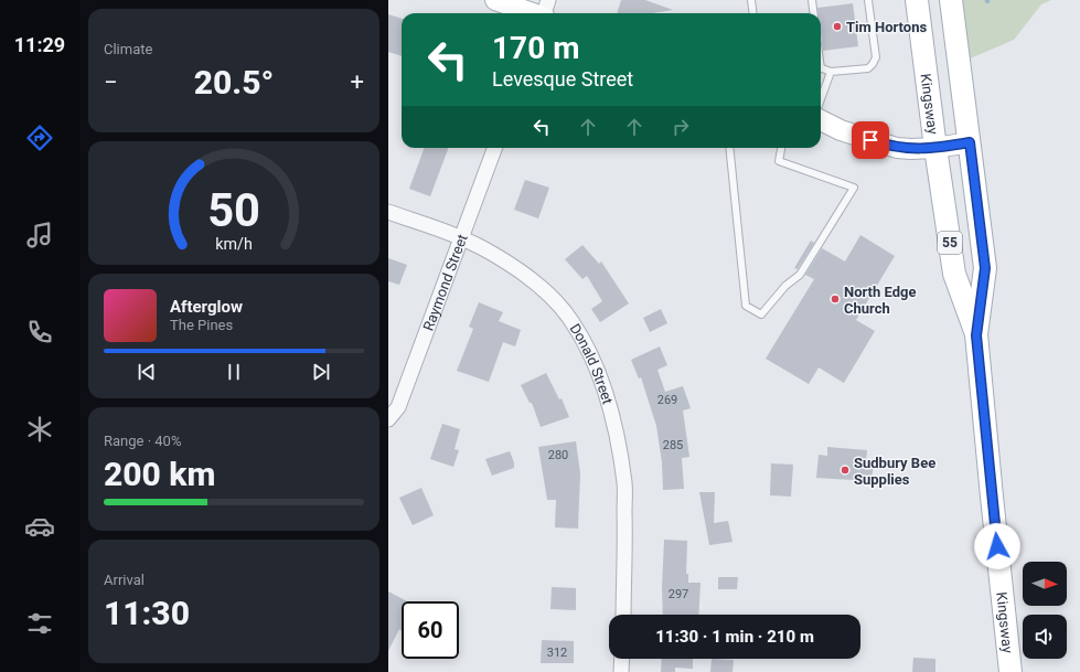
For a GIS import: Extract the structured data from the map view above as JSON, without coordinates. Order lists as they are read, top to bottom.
{
  "streets": {
    "main road": ["Kingsway", "55"],
    "street": ["Raymond Street", "Donald Street"]
  },
  "crossings": [
    ["Raymond Street", "Donald Street"]
  ],
  "places": ["Tim Hortons", "North Edge Church", "Sudbury Bee Supplies"],
  "house_numbers": [
    "269",
    "285",
    "280",
    "297",
    "312"
  ],
  "north": "right",
  "page": {
    "tabs": "11:29",
    "tile": [
      "Climate",
      ["Range · 40%", "200 km"],
      ["Arrival", "11:30"]
    ],
    "turn": ["170 m", "Levesque Street"],
    "heat": ["−", "20.5°", "+"],
    "song": ["Afterglow", "The Pines"],
    "limit": "60",
    "trip": "11:30 · 1 min · 210 m",
    "gauge": ["50", "km/h"]
  }
}
